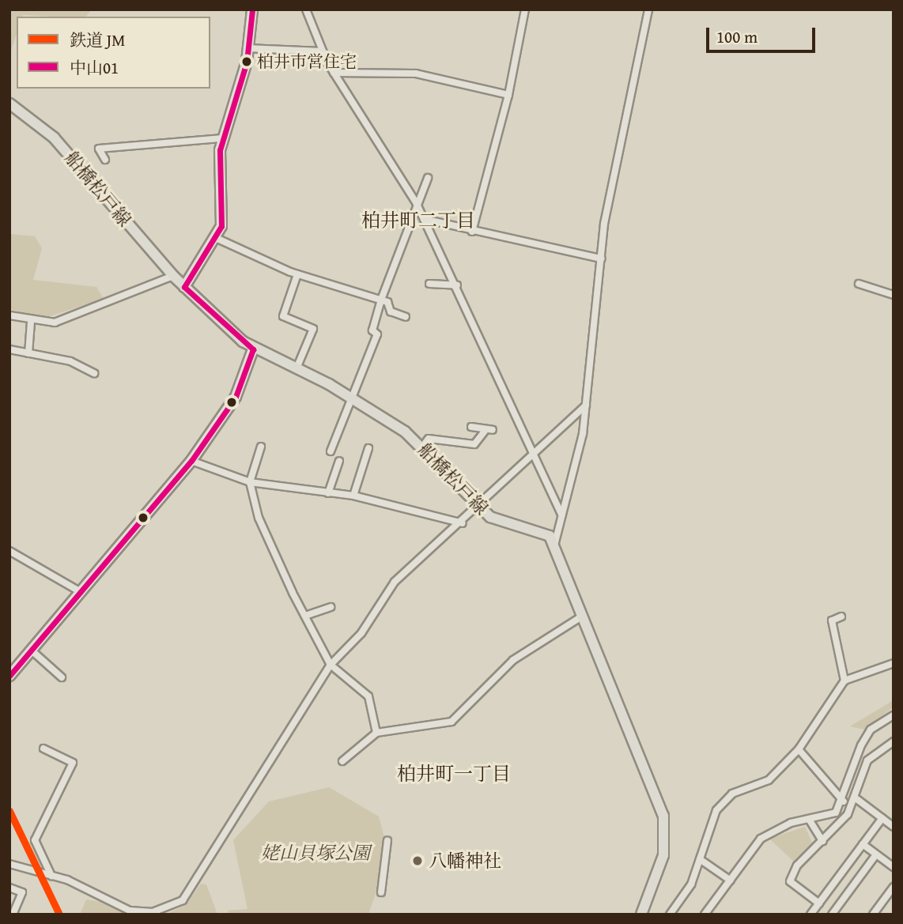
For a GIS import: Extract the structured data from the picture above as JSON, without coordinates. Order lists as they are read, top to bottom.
{
  "streets": {
    "main road": ["船橋松戸線"]
  },
  "districts": ["柏井町二丁目", "柏井町一丁目"],
  "parks": ["姥山貝塚公園"],
  "places": ["柏井市営住宅", "八幡神社"],
  "lines": ["transit line 中山01", "rail line JM"],
  "legend": ["鉄道 JM", "中山01"],
  "scale_bar": "100 m"
}
